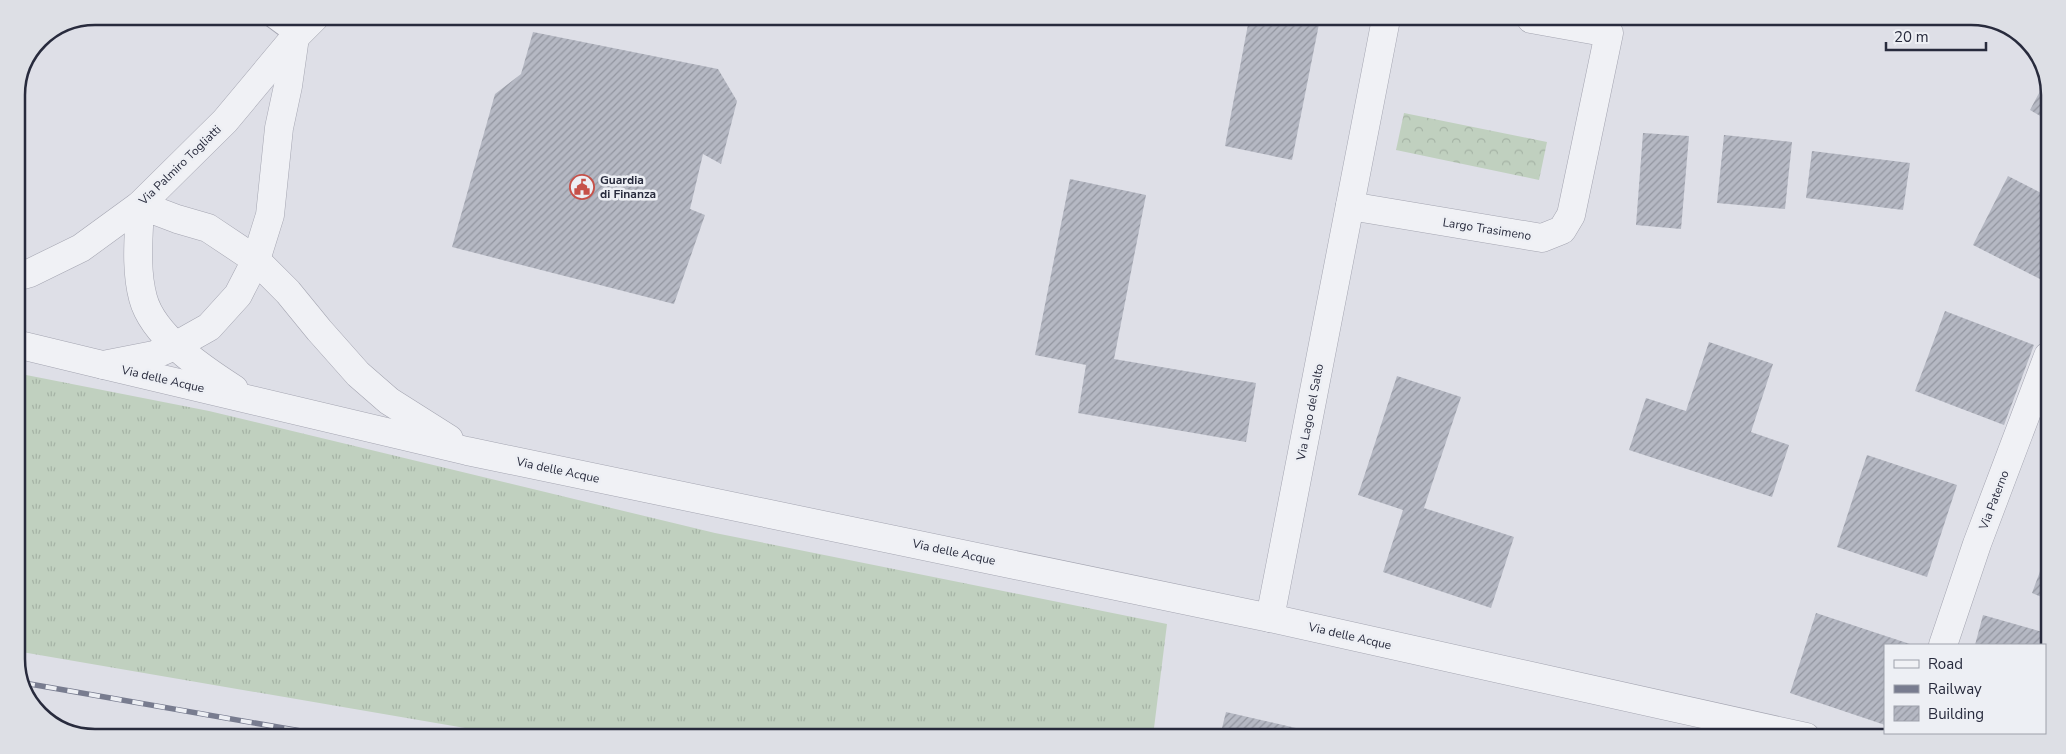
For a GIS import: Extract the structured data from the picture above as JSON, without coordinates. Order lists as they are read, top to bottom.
{
  "streets": {
    "street": [
      "Via Palmiro Togliatti",
      "Largo Trasimeno",
      "Via delle Acque",
      "Via Lago del Salto",
      "Via Paterno"
    ]
  },
  "crossings": [
    ["Largo Trasimeno", "Via Lago del Salto"],
    ["Via delle Acque", "Via Lago del Salto"]
  ],
  "places": {
    "public building": ["Guardia di Finanza"]
  },
  "legend": ["Road", "Railway", "Building"],
  "scale_bar": "20 m"
}
